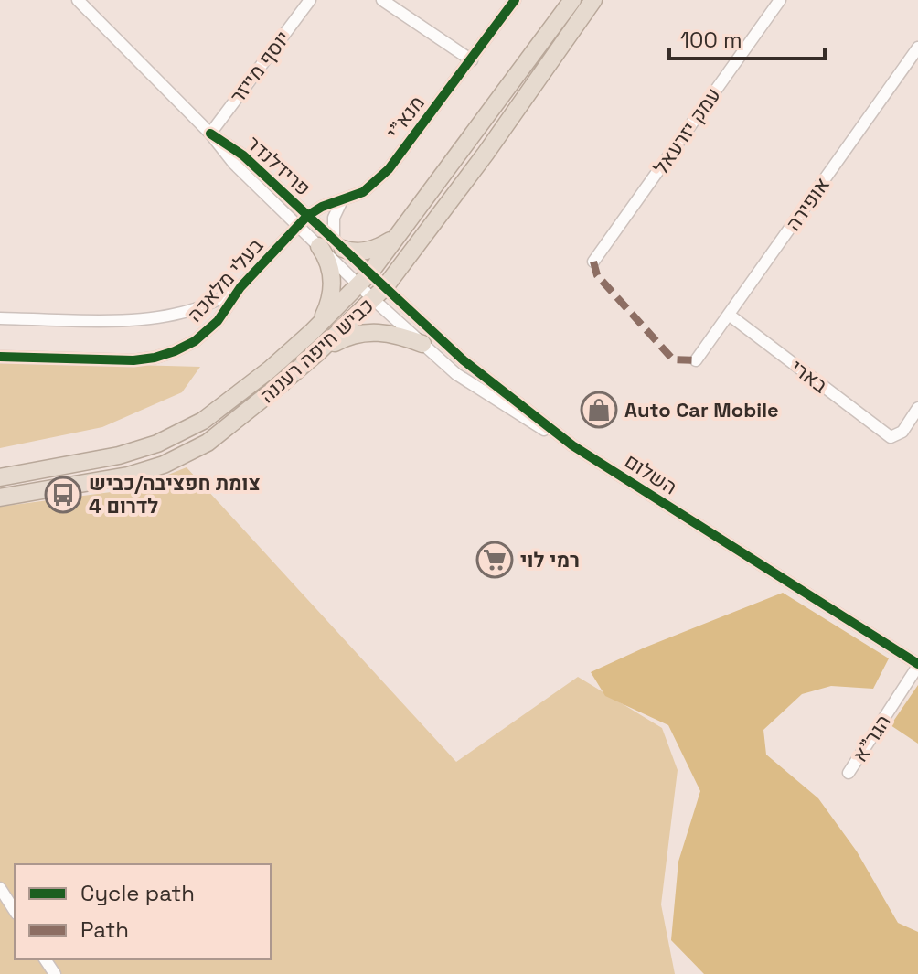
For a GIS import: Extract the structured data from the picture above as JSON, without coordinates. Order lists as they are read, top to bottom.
{
  "streets": {
    "highway": ["כביש חיפה רעננה"],
    "street": [
      "יוסף מייזר",
      "מנא\"י",
      "עמק יזרעאל",
      "פרידלנדר",
      "אופירה",
      "בעלי מלאכה",
      "בארי",
      "השלום",
      "הגר\"א"
    ]
  },
  "crossings": [
    ["יוסף מייזר", "פרידלנדר"],
    ["מנא\"י", "פרידלנדר"],
    ["מנא\"י", "בעלי מלאכה"],
    ["פרידלנדר", "בעלי מלאכה"],
    ["פרידלנדר", "כביש חיפה רעננה"],
    ["פרידלנדר", "השלום"],
    ["אופירה", "בארי"],
    ["כביש חיפה רעננה", "השלום"],
    ["השלום", "הגר\"א"]
  ],
  "places": {
    "shop": ["Auto Car Mobile"],
    "bus stop": ["צומת חפציבה/כביש 4 לדרום"],
    "supermarket": ["רמי לוי"]
  },
  "legend": ["Cycle path", "Path"],
  "scale_bar": "100 m"
}
